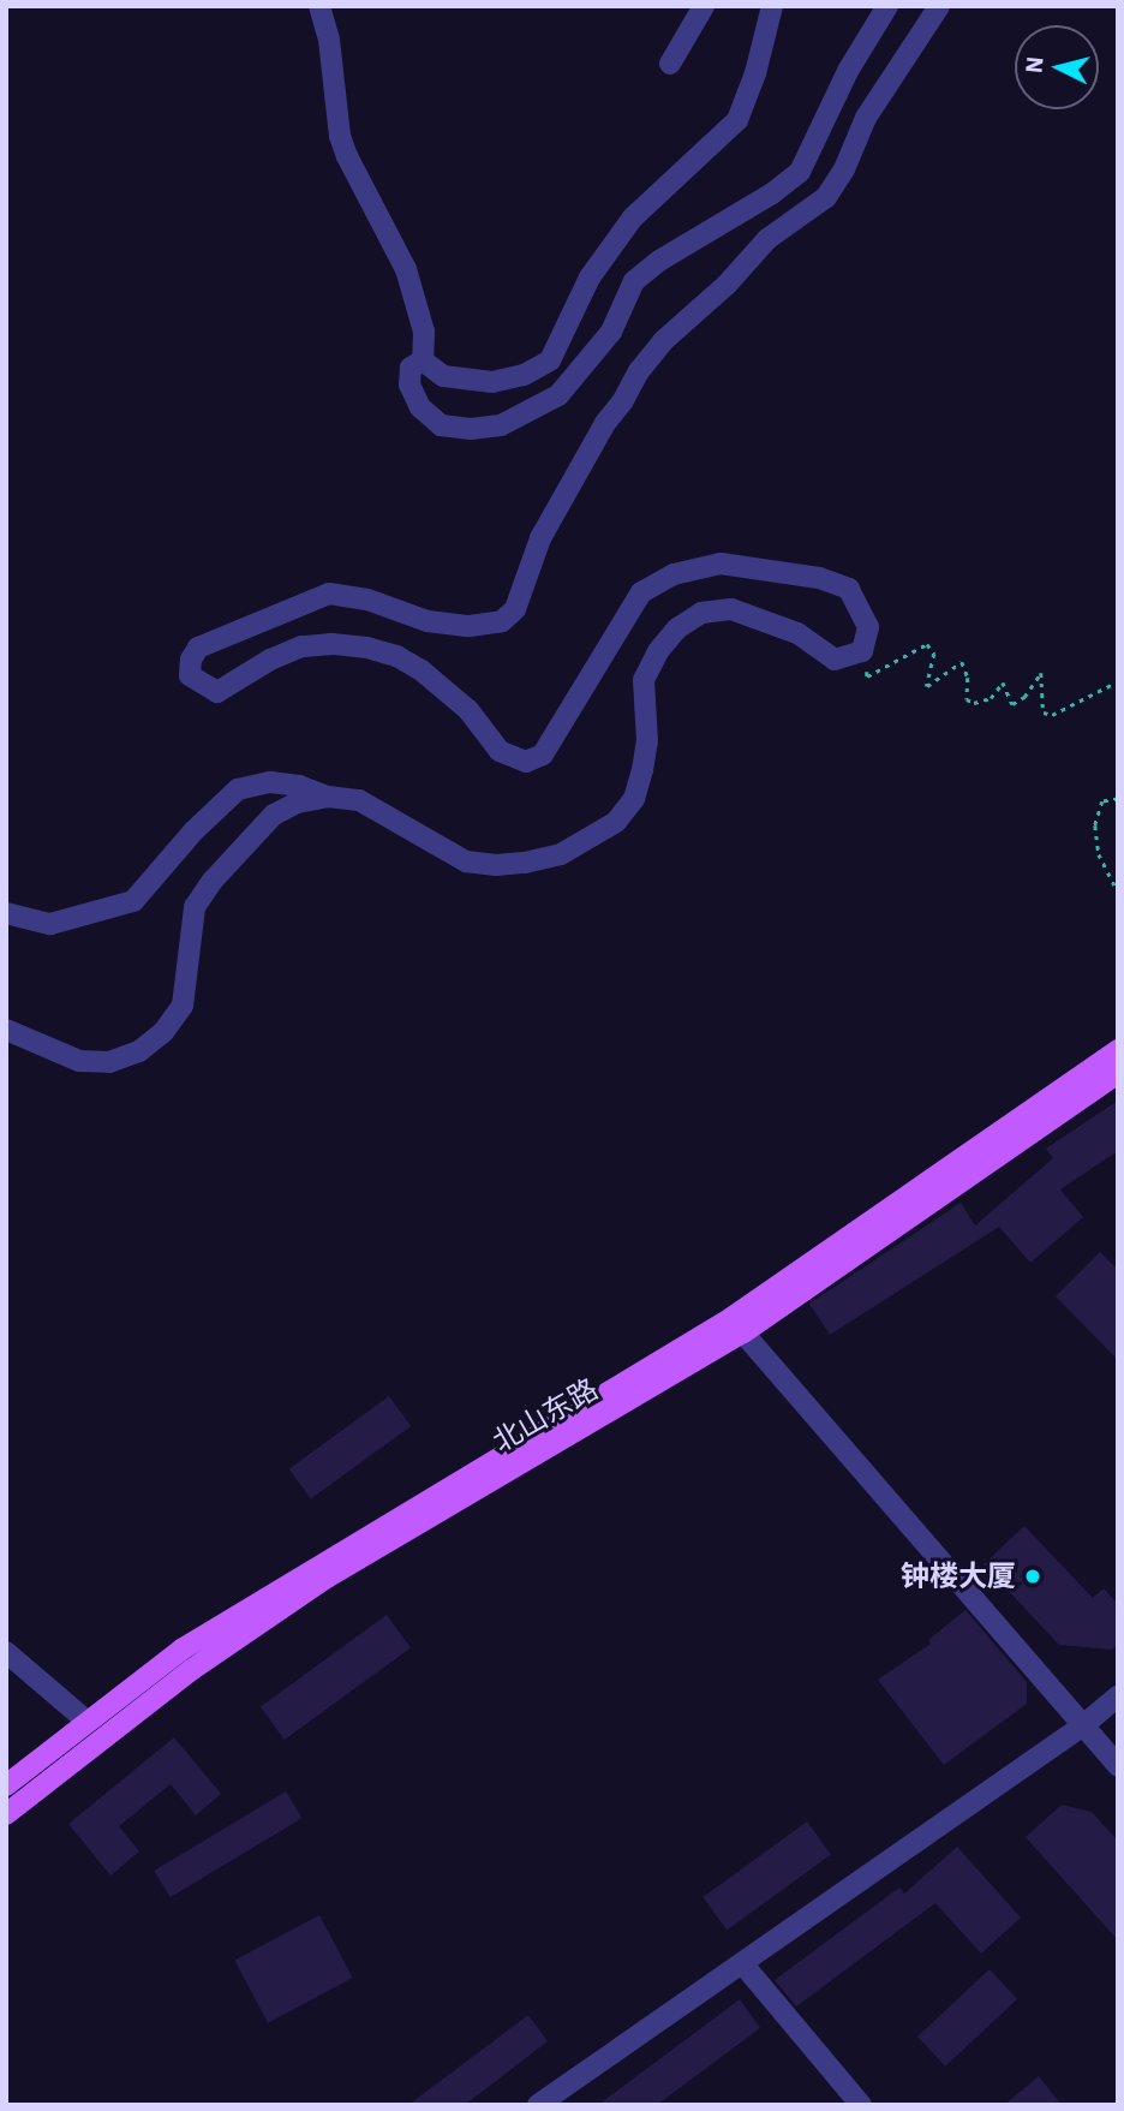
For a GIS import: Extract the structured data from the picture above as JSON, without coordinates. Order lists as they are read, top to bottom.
{
  "streets": {
    "main road": ["北山东路"]
  },
  "places": ["钟楼大厦"],
  "north": "left"
}
